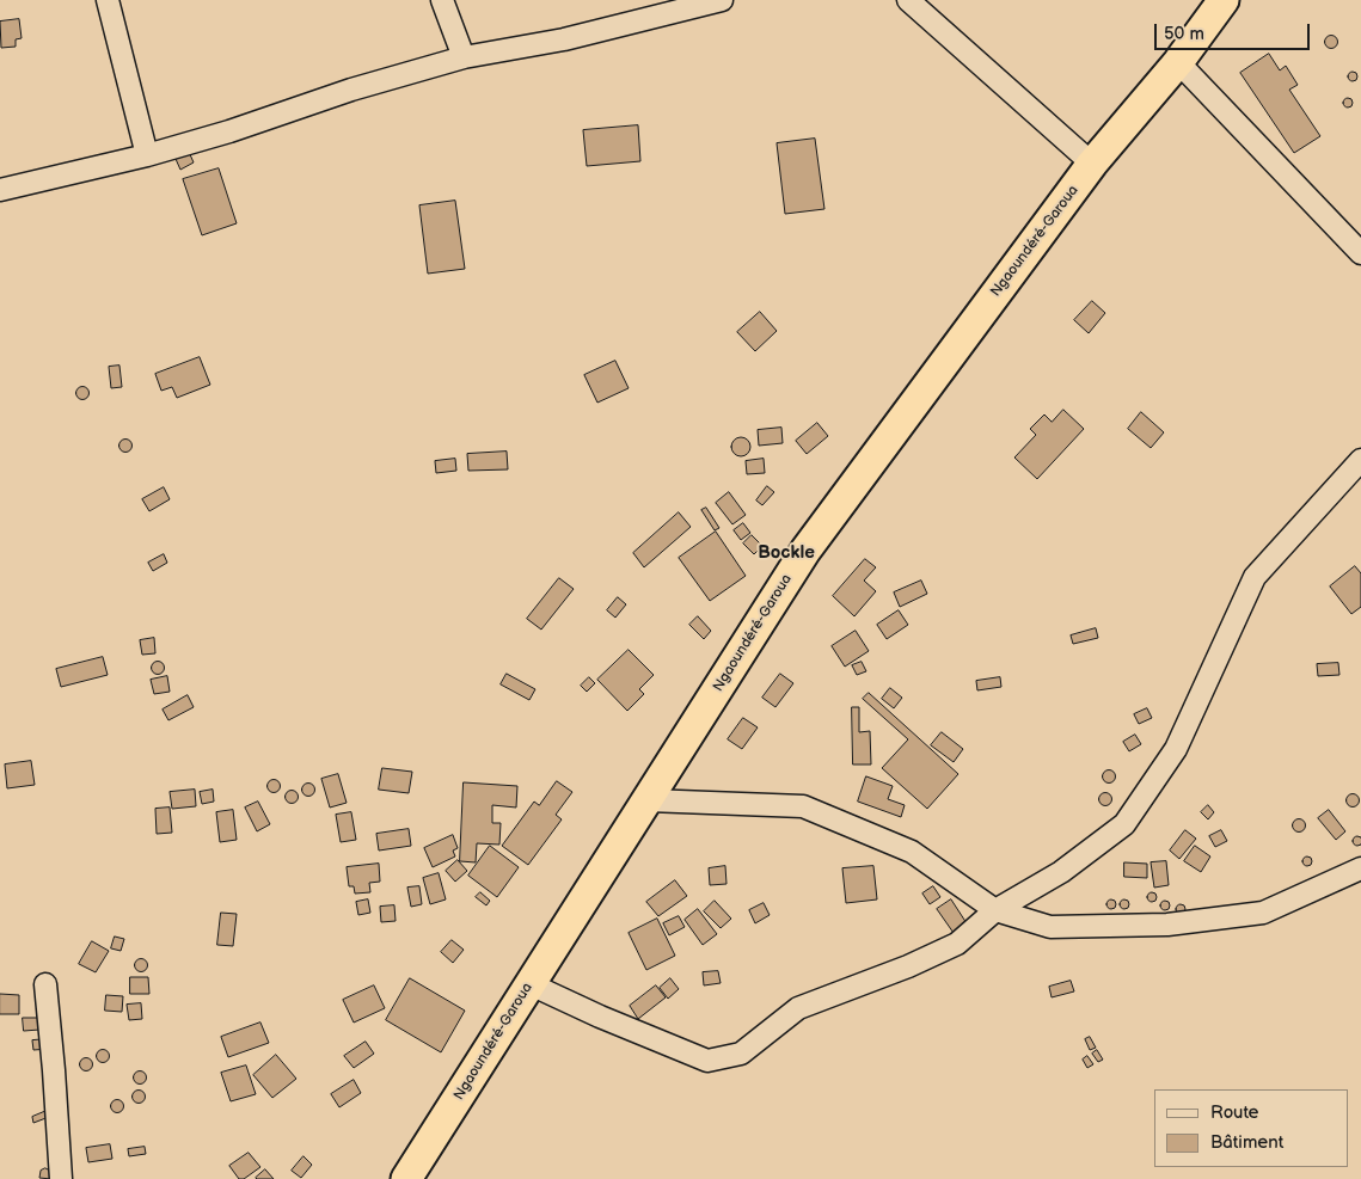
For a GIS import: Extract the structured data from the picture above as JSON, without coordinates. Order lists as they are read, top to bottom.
{
  "streets": {
    "highway": ["Ngaoundéré-Garoua"]
  },
  "districts": ["Bockle"],
  "legend": ["Route", "Bâtiment"],
  "scale_bar": "50 m"
}
